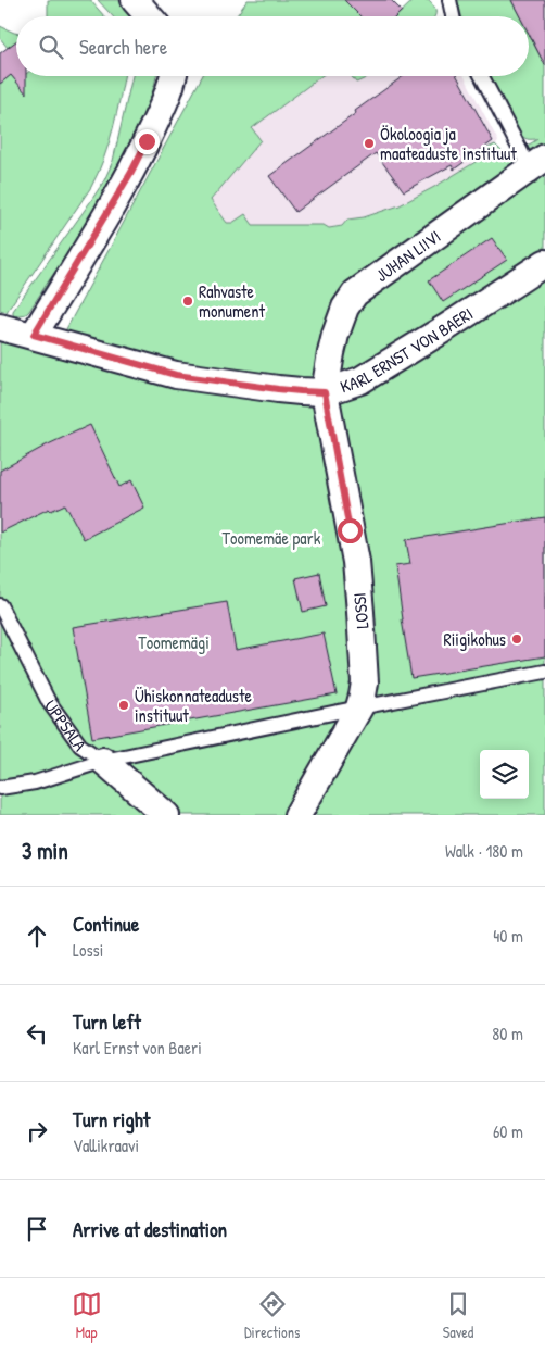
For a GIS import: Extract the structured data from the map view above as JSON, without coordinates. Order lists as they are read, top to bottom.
{
  "streets": {
    "street": [
      "JUHAN LIIVI",
      "KARL ERNST VON BAERI",
      "LOSSI",
      "UPPSALA"
    ]
  },
  "crossings": [
    ["JUHAN LIIVI", "KARL ERNST VON BAERI"],
    ["JUHAN LIIVI", "LOSSI"],
    ["KARL ERNST VON BAERI", "LOSSI"]
  ],
  "parks": ["Toomemäe park", "Toomemägi"],
  "places": [
    "Ökoloogia ja maateaduste instituut",
    "Rahvaste monument",
    "Riigikohus",
    "Ühiskonnateaduste instituut"
  ],
  "page": {
    "search": "Search here",
    "heading": ["3 min", "Walk · 180 m"],
    "list": [
      ["Continue", "Lossi", "40 m"],
      ["Turn left", "Karl Ernst von Baeri", "80 m"],
      ["Turn right", "Vallikraavi", "60 m"],
      "Arrive at destination"
    ],
    "nav": ["Map", "Directions", "Saved"]
  }
}
